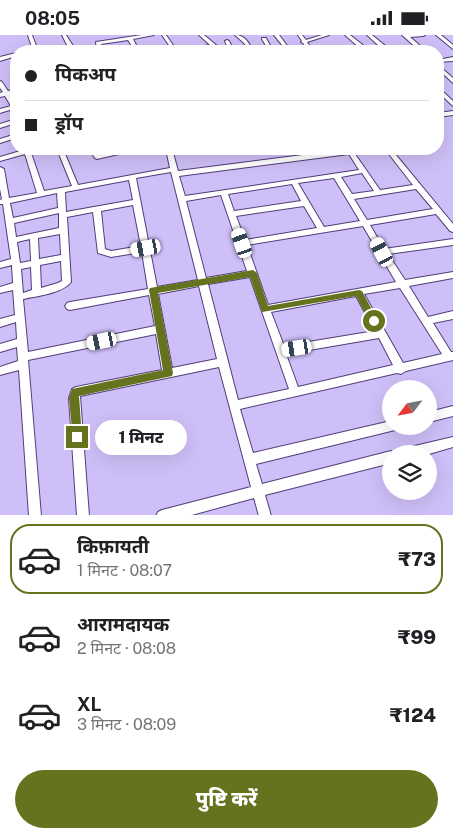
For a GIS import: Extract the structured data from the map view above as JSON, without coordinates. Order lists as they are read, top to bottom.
{
  "north": "bottom left",
  "page": {
    "status": "08:05",
    "banner": ["पिकअप", "ड्रॉप"],
    "bubble": "1 मिनट",
    "list": [
      {
        "name": "किफ़ायती",
        "note": "1 मिनट · 08:07",
        "value": "₹73"
      },
      {
        "name": "आरामदायक",
        "note": "2 मिनट · 08:08",
        "value": "₹99"
      },
      {
        "name": "XL",
        "note": "3 मिनट · 08:09",
        "value": "₹124"
      }
    ],
    "buttons": "पुष्टि करें"
  }
}
